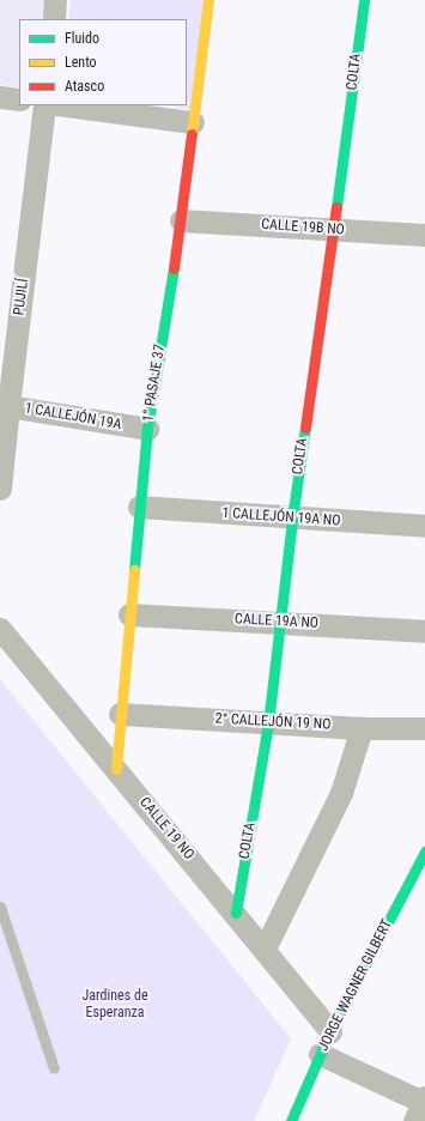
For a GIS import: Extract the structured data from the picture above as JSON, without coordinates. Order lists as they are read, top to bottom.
{
  "streets": {
    "street": [
      "COLTA",
      "CALLE 19B NO",
      "PUJILÍ",
      "1° PASAJE 37",
      "1 CALLEJÓN 19A",
      "1 CALLEJÓN 19A NO",
      "CALLE 19A NO",
      "2° CALLEJÓN 19 NO",
      "CALLE 19 NO",
      "JORGE WAGNER GILBERT"
    ]
  },
  "crossings": [
    ["COLTA", "CALLE 19B NO"],
    ["COLTA", "1 CALLEJÓN 19A NO"],
    ["COLTA", "CALLE 19A NO"],
    ["COLTA", "2° CALLEJÓN 19 NO"],
    ["COLTA", "CALLE 19 NO"],
    ["CALLE 19B NO", "1° PASAJE 37"],
    ["PUJILÍ", "1 CALLEJÓN 19A"],
    ["1° PASAJE 37", "1 CALLEJÓN 19A"],
    ["1° PASAJE 37", "1 CALLEJÓN 19A NO"],
    ["1° PASAJE 37", "CALLE 19A NO"],
    ["1° PASAJE 37", "2° CALLEJÓN 19 NO"],
    ["1° PASAJE 37", "CALLE 19 NO"],
    ["CALLE 19 NO", "JORGE WAGNER GILBERT"]
  ],
  "parks": ["Jardines de Esperanza"],
  "legend": ["Fluido", "Lento", "Atasco"]
}
